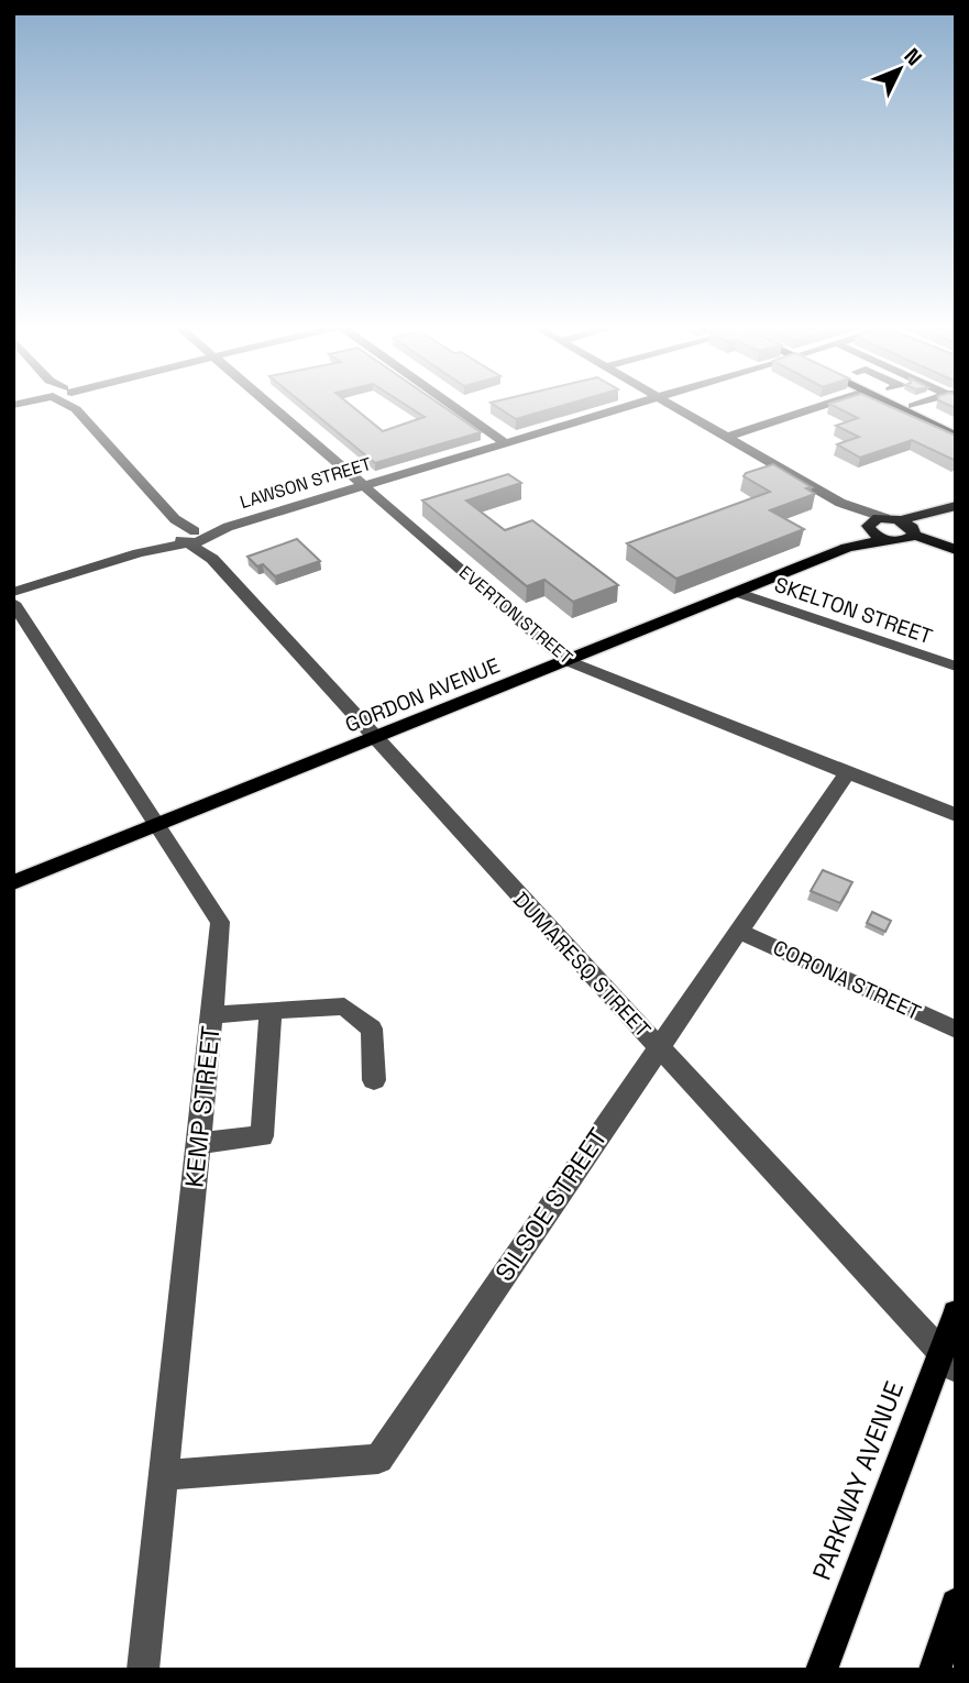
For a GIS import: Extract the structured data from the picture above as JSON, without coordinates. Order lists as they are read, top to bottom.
{
  "streets": {
    "main road": ["GORDON AVENUE", "PARKWAY AVENUE"],
    "street": [
      "LAWSON STREET",
      "SKELTON STREET",
      "EVERTON STREET",
      "DUMARESQ STREET",
      "CORONA STREET",
      "KEMP STREET",
      "SILSOE STREET"
    ]
  },
  "crossings": [
    ["LAWSON STREET", "EVERTON STREET"],
    ["LAWSON STREET", "DUMARESQ STREET"],
    ["SKELTON STREET", "GORDON AVENUE"],
    ["EVERTON STREET", "GORDON AVENUE"],
    ["EVERTON STREET", "SILSOE STREET"],
    ["GORDON AVENUE", "DUMARESQ STREET"],
    ["GORDON AVENUE", "KEMP STREET"],
    ["DUMARESQ STREET", "SILSOE STREET"],
    ["DUMARESQ STREET", "PARKWAY AVENUE"],
    ["CORONA STREET", "SILSOE STREET"],
    ["KEMP STREET", "SILSOE STREET"]
  ],
  "north": "top right"
}
